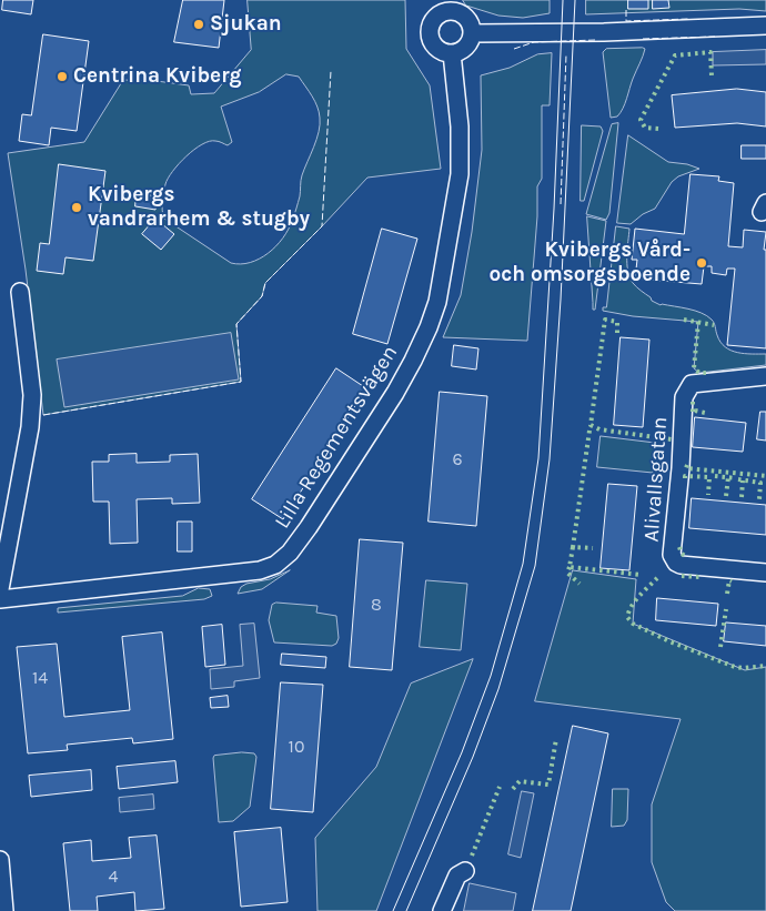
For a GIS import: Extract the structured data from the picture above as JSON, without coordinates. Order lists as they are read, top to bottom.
{
  "streets": {
    "street": ["Lilla Regementsvägen", "Alivallsgatan"]
  },
  "places": [
    "Sjukan",
    "Centrina Kviberg",
    "Kvibergs vandrarhem & stugby",
    "Kvibergs Vård- och omsorgsboende"
  ],
  "house_numbers": [
    "6",
    "8",
    "14",
    "10",
    "4"
  ]
}
